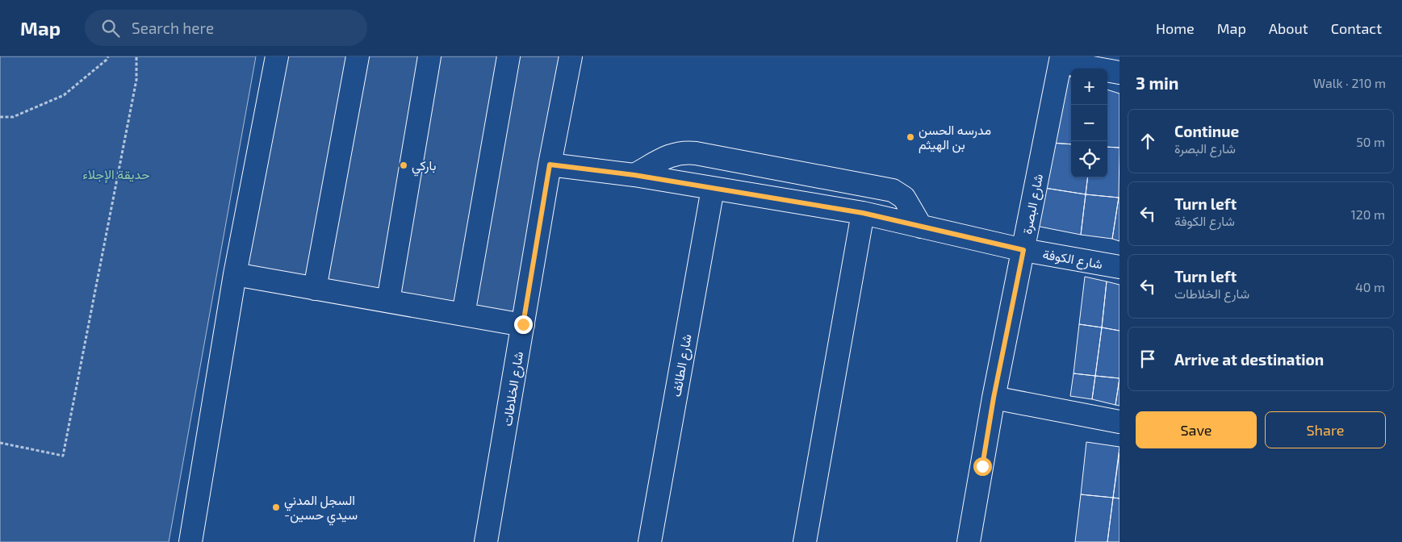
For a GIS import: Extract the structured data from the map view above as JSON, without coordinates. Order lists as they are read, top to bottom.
{
  "streets": {
    "street": [
      "شارع البصرة",
      "شارع الكوفة",
      "شارع الطائف",
      "شارع الخلاطات"
    ]
  },
  "crossings": [
    ["شارع البصرة", "شارع الكوفة"],
    ["شارع الكوفة", "شارع الطائف"],
    ["شارع الكوفة", "شارع الخلاطات"]
  ],
  "parks": ["حديقة الإجلاء"],
  "places": ["مدرسه الحسن بن الهيثم", "باركي", "السجل المدني -سيدي حسين"],
  "page": {
    "header": "Map",
    "search": "Search here",
    "nav": [
      "Home",
      "Map",
      "About",
      "Contact"
    ],
    "heading": ["3 min", "Walk · 210 m"],
    "map_buttons": ["+", "−"],
    "list": [
      ["Continue", "شارع البصرة", "50 m"],
      ["Turn left", "شارع الكوفة", "120 m"],
      ["Turn left", "شارع الخلاطات", "40 m"],
      "Arrive at destination"
    ],
    "buttons": ["Save", "Share"]
  }
}
